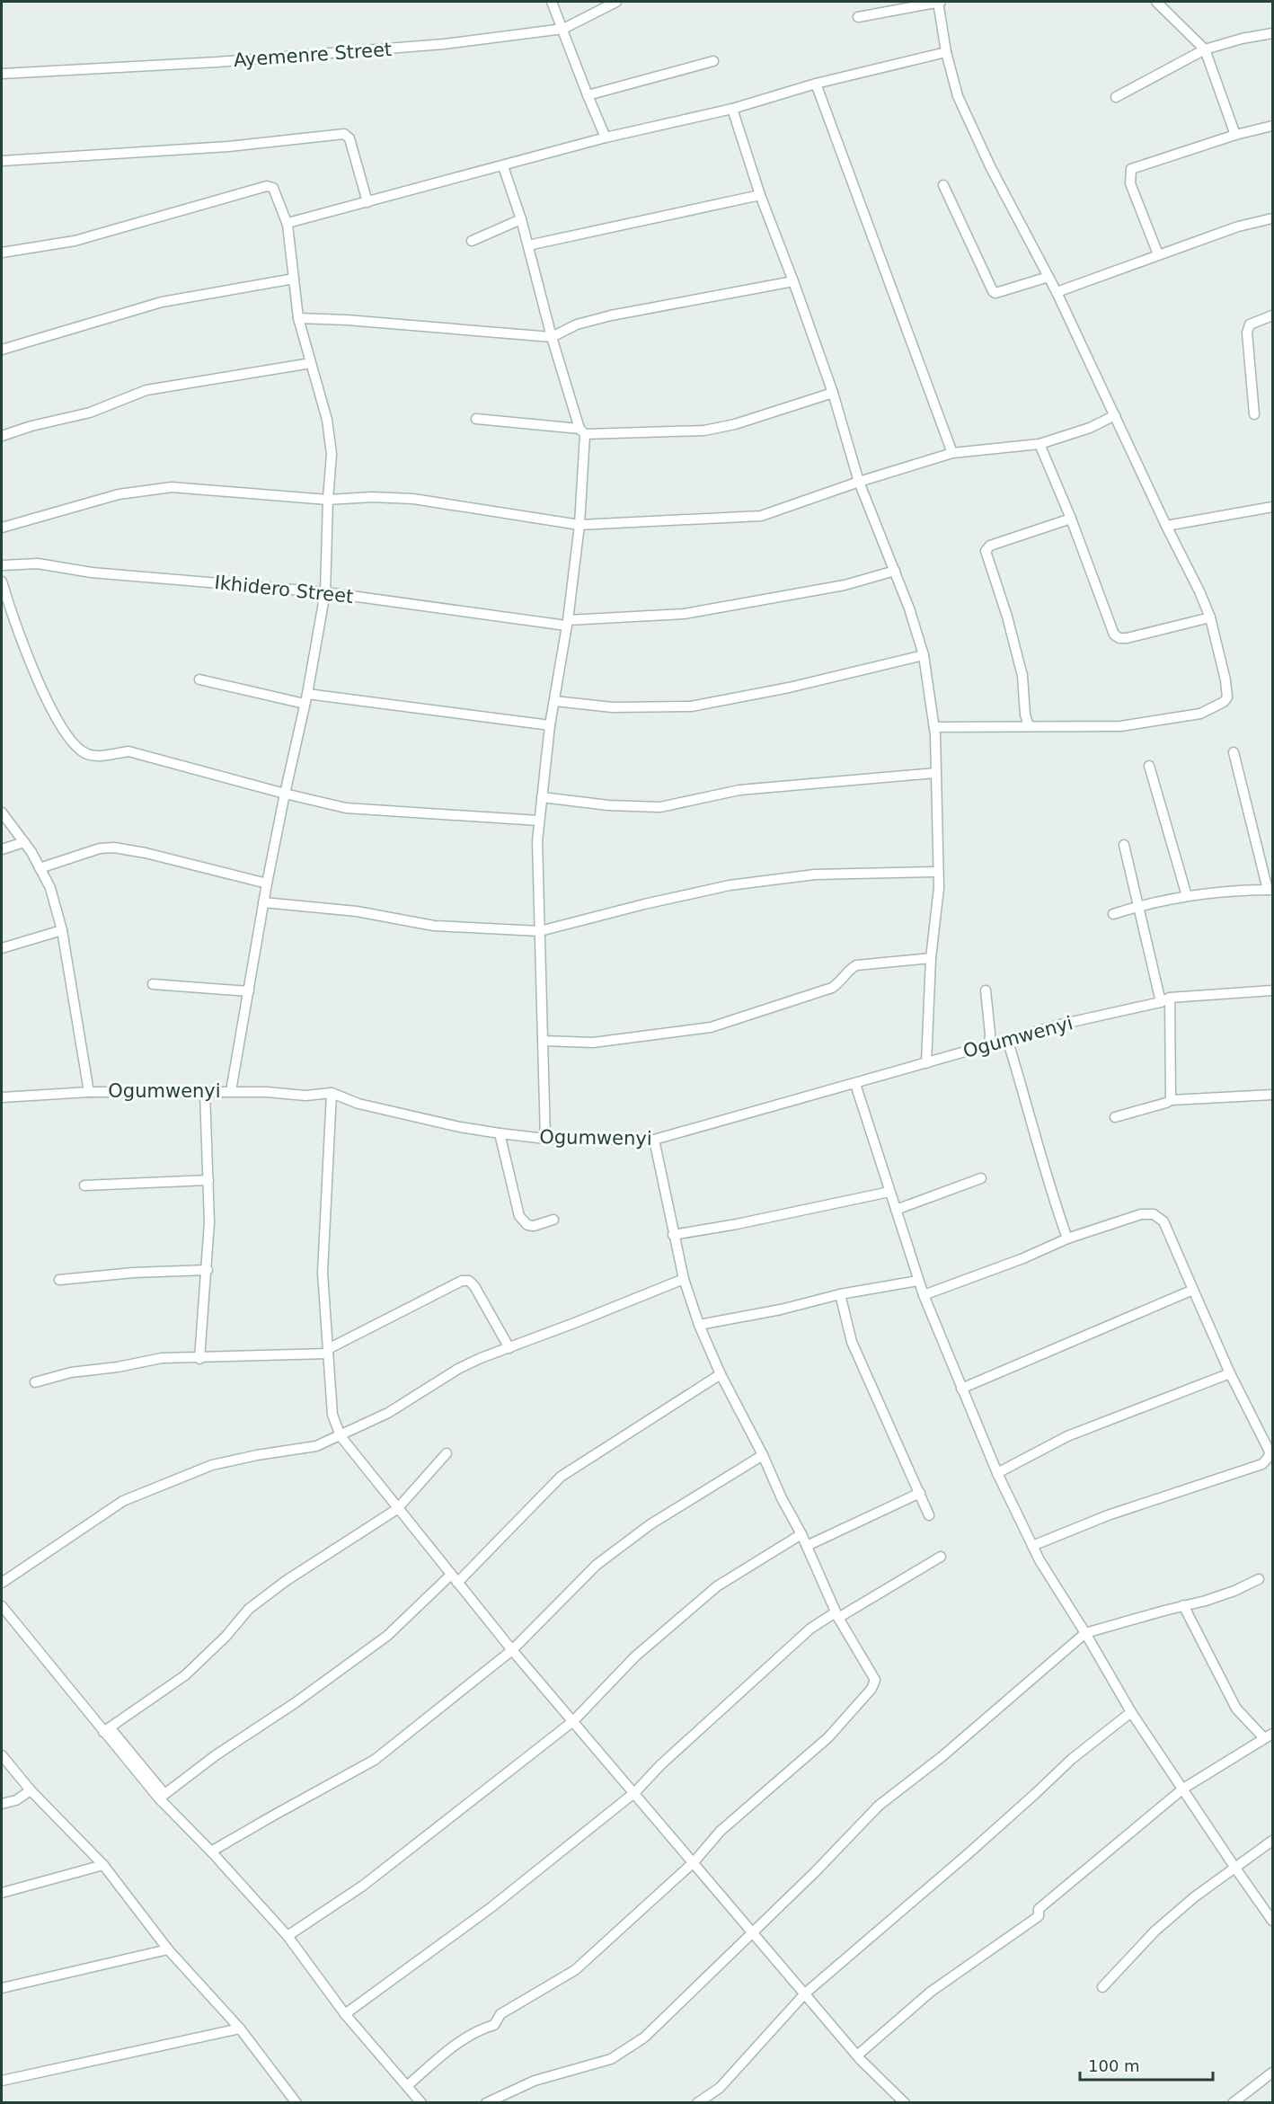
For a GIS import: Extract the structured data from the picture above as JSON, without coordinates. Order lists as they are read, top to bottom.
{
  "streets": {
    "street": ["Ayemenre Street", "Ikhidero Street", "Ogumwenyi"]
  },
  "scale_bar": "100 m"
}
